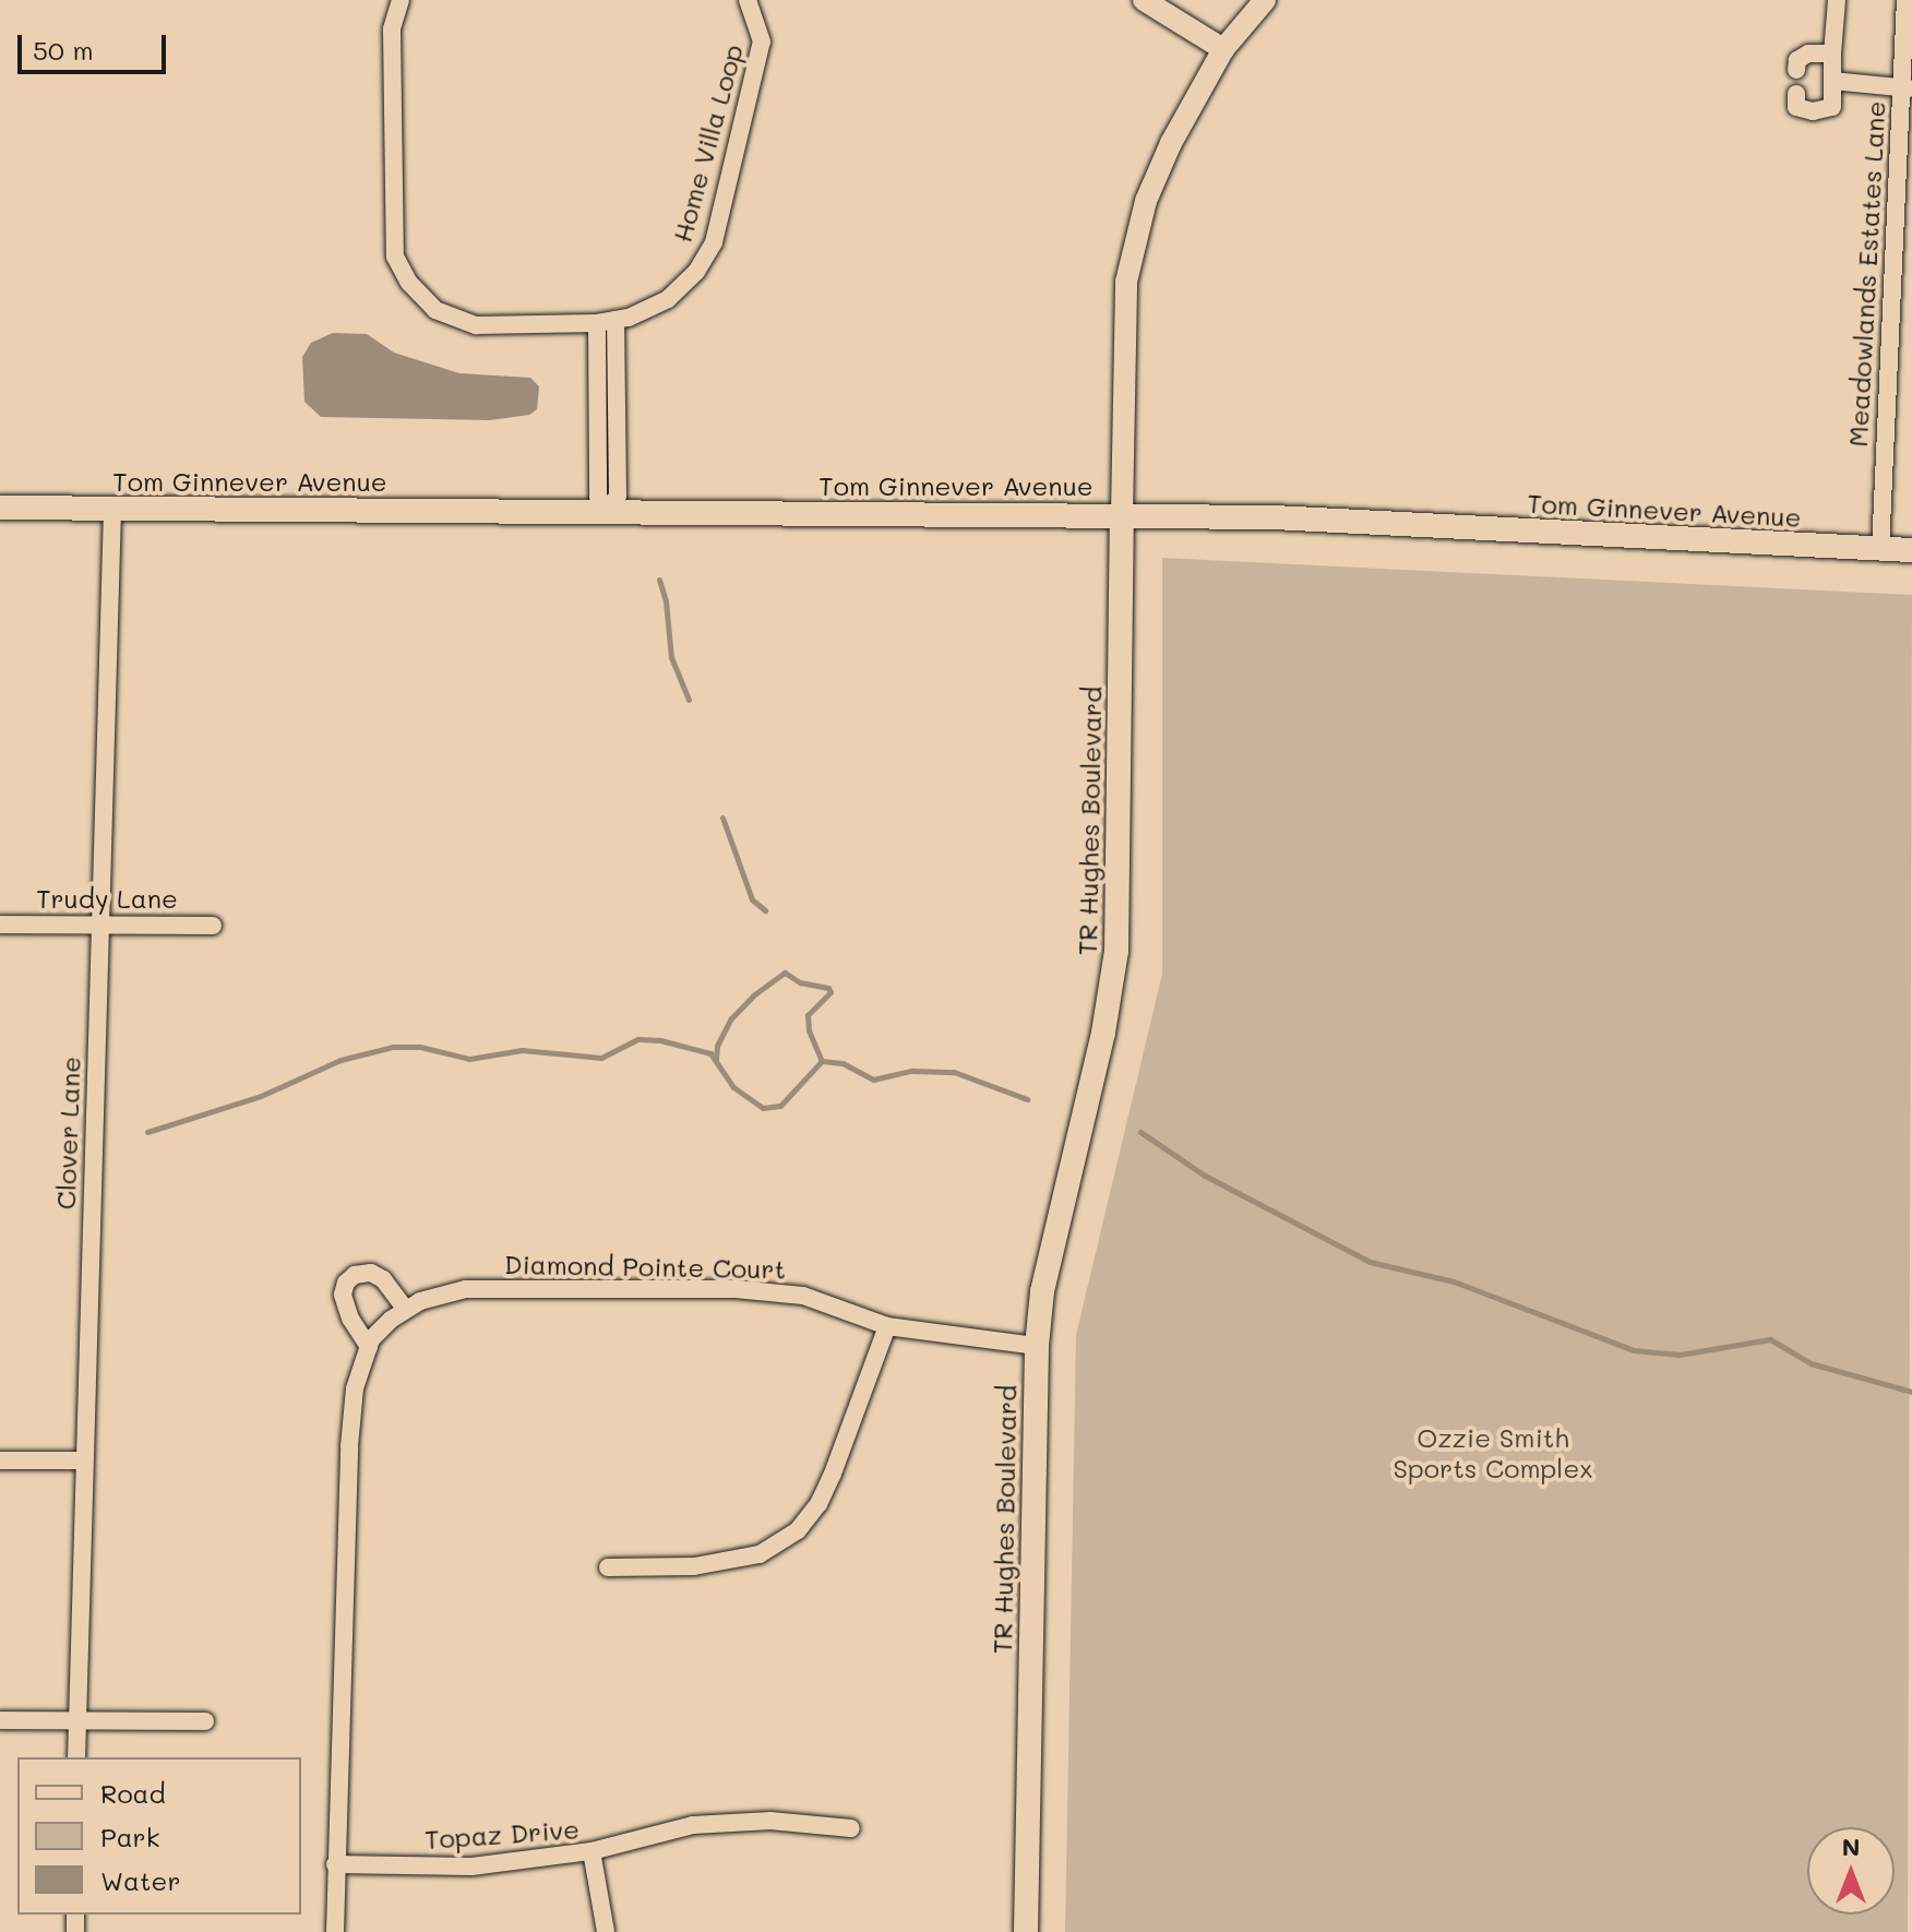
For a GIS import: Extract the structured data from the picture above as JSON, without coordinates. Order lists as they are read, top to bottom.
{
  "streets": {
    "main road": ["Tom Ginnever Avenue", "TR Hughes Boulevard"],
    "street": [
      "Home Villa Loop",
      "Meadowlands Estates Lane",
      "Trudy Lane",
      "Clover Lane",
      "Diamond Pointe Court",
      "Topaz Drive"
    ]
  },
  "crossings": [
    ["Meadowlands Estates Lane", "Tom Ginnever Avenue"],
    ["Tom Ginnever Avenue", "TR Hughes Boulevard"],
    ["Tom Ginnever Avenue", "Clover Lane"],
    ["TR Hughes Boulevard", "Diamond Pointe Court"],
    ["Trudy Lane", "Clover Lane"],
    ["Diamond Pointe Court", "Topaz Drive"]
  ],
  "parks": ["Ozzie Smith Sports Complex"],
  "legend": ["Road", "Park", "Water"],
  "scale_bar": "50 m",
  "north": "top"
}
